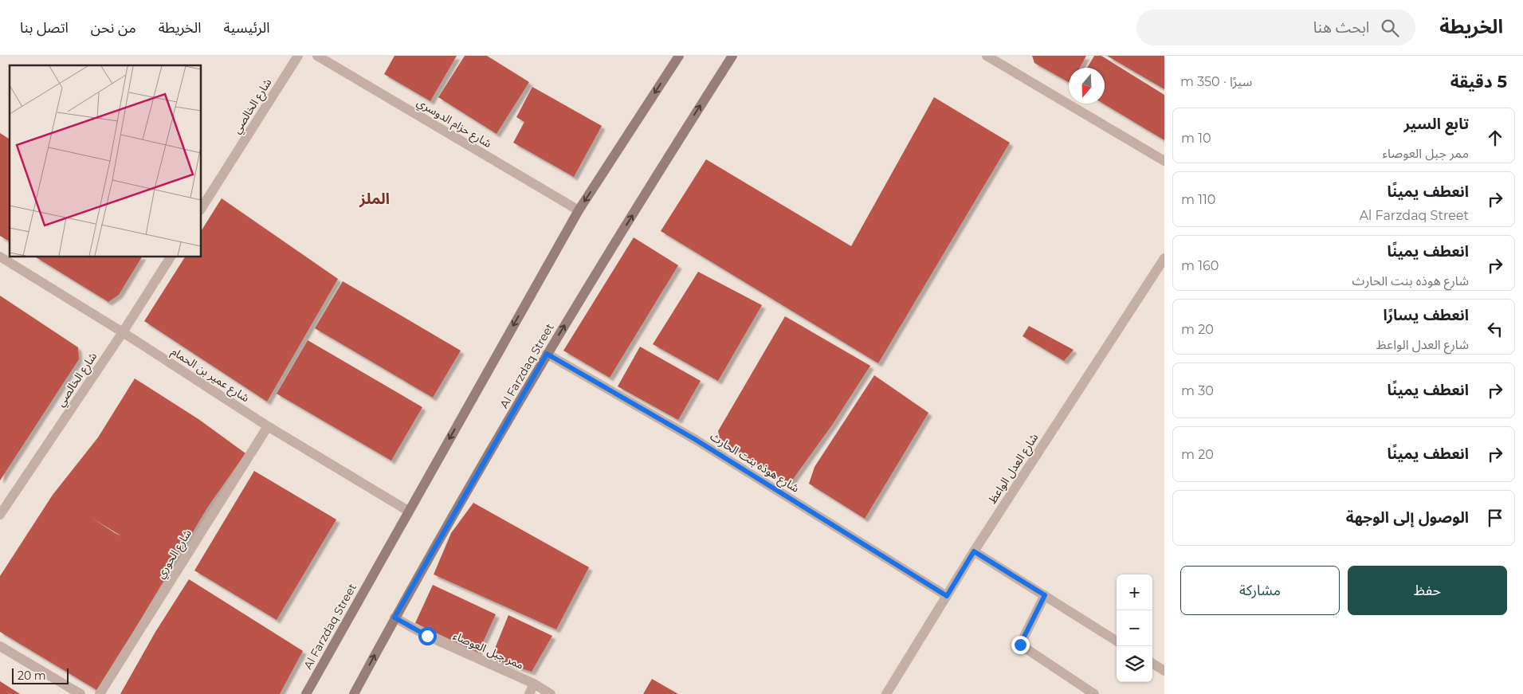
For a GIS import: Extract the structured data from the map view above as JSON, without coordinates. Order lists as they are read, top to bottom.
{
  "streets": {
    "street": [
      "شارع الخالصي",
      "شارع حزام الدوسري",
      "Al Farzdaq Street",
      "شارع عمير بن الحمام",
      "شارع هوذه بنت الحارث",
      "شارع العدل الواعظ",
      "شارع الحوري",
      "ممر جبل العوصاء"
    ]
  },
  "crossings": [
    ["شارع الخالصي", "شارع عمير بن الحمام"],
    ["شارع حزام الدوسري", "Al Farzdaq Street"],
    ["Al Farzdaq Street", "شارع عمير بن الحمام"],
    ["Al Farzdaq Street", "شارع هوذه بنت الحارث"],
    ["Al Farzdaq Street", "ممر جبل العوصاء"],
    ["شارع عمير بن الحمام", "شارع الحوري"],
    ["شارع هوذه بنت الحارث", "شارع العدل الواعظ"]
  ],
  "districts": ["الملز"],
  "scale_bar": "20 m",
  "north": "bottom",
  "page": {
    "header": "الخريطة",
    "search": "ابحث هنا",
    "nav": [
      "الرئيسية",
      "الخريطة",
      "من نحن",
      "اتصل بنا"
    ],
    "heading": ["5 دقيقة", "سيرًا · 350 m"],
    "list": [
      ["تابع السير", "ممر جبل العوصاء", "10 m"],
      ["انعطف يمينًا", "Al Farzdaq Street", "110 m"],
      ["انعطف يمينًا", "شارع هوذه بنت الحارث", "160 m"],
      ["انعطف يسارًا", "شارع العدل الواعظ", "20 m"],
      ["انعطف يمينًا", "30 m"],
      ["انعطف يمينًا", "20 m"],
      "الوصول إلى الوجهة"
    ],
    "buttons": ["حفظ", "مشاركة"],
    "map_buttons": ["+", "−"],
    "scale": "20 m"
  }
}
